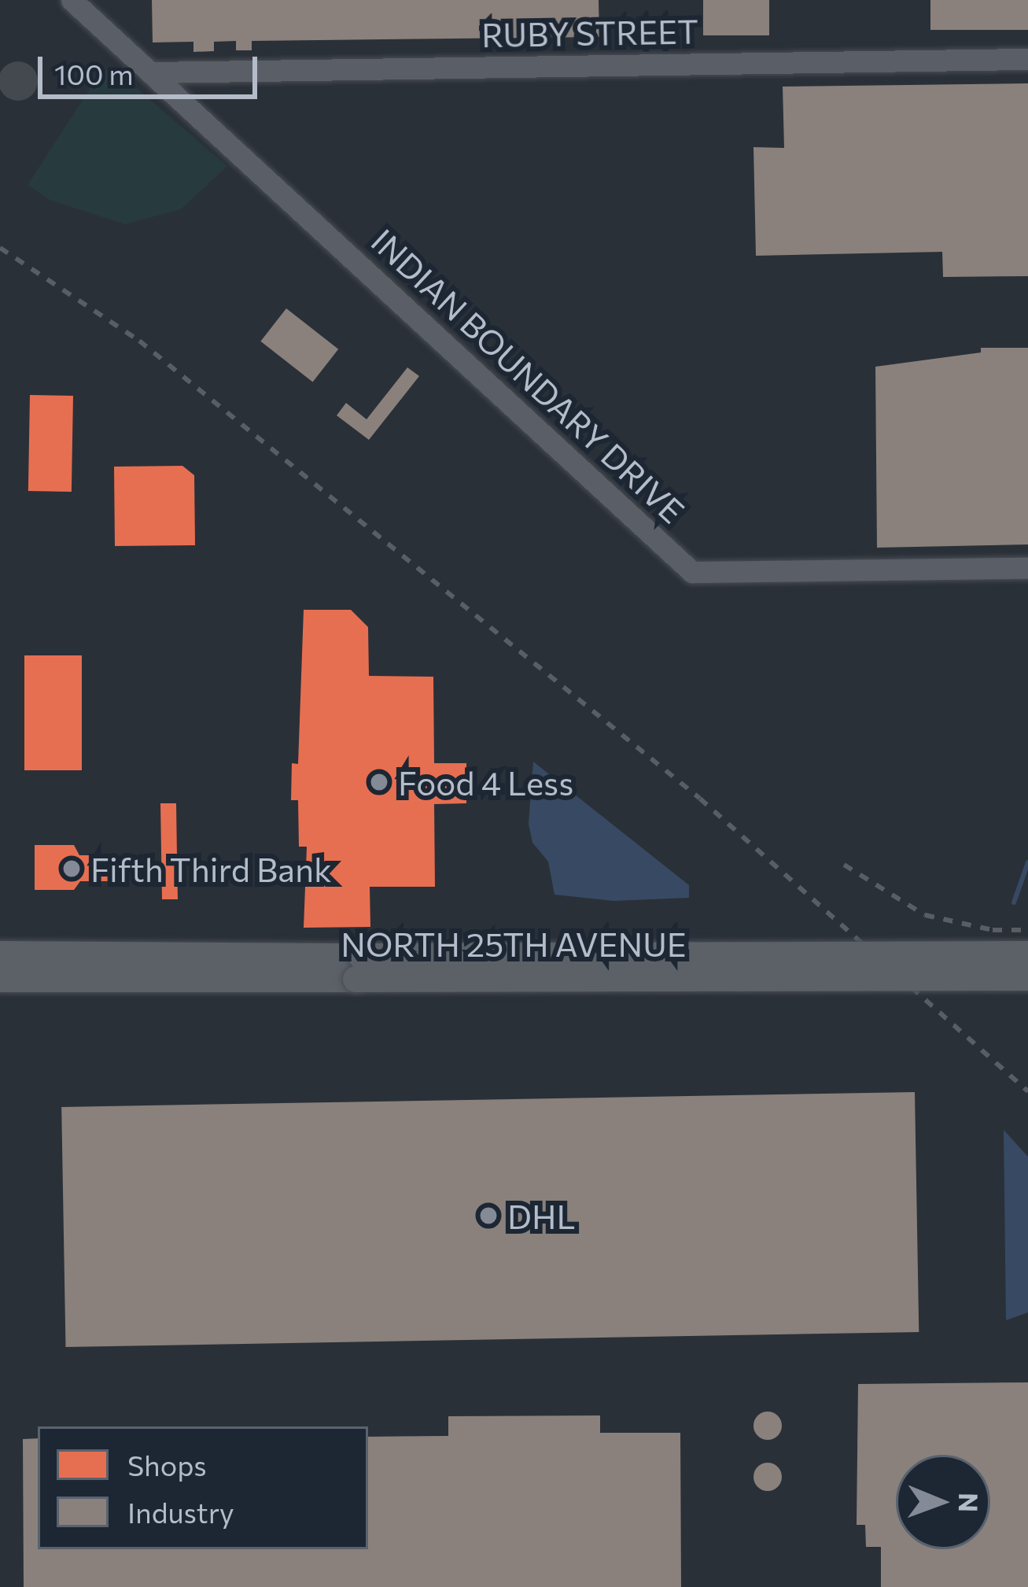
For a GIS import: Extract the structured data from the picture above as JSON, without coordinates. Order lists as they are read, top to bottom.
{
  "streets": {
    "main road": ["NORTH 25TH AVENUE"],
    "street": ["RUBY STREET", "INDIAN BOUNDARY DRIVE"]
  },
  "crossings": [
    ["RUBY STREET", "INDIAN BOUNDARY DRIVE"]
  ],
  "places": ["Food 4 Less", "Fifth Third Bank", "DHL"],
  "legend": ["Shops", "Industry"],
  "scale_bar": "100 m",
  "north": "right"
}
